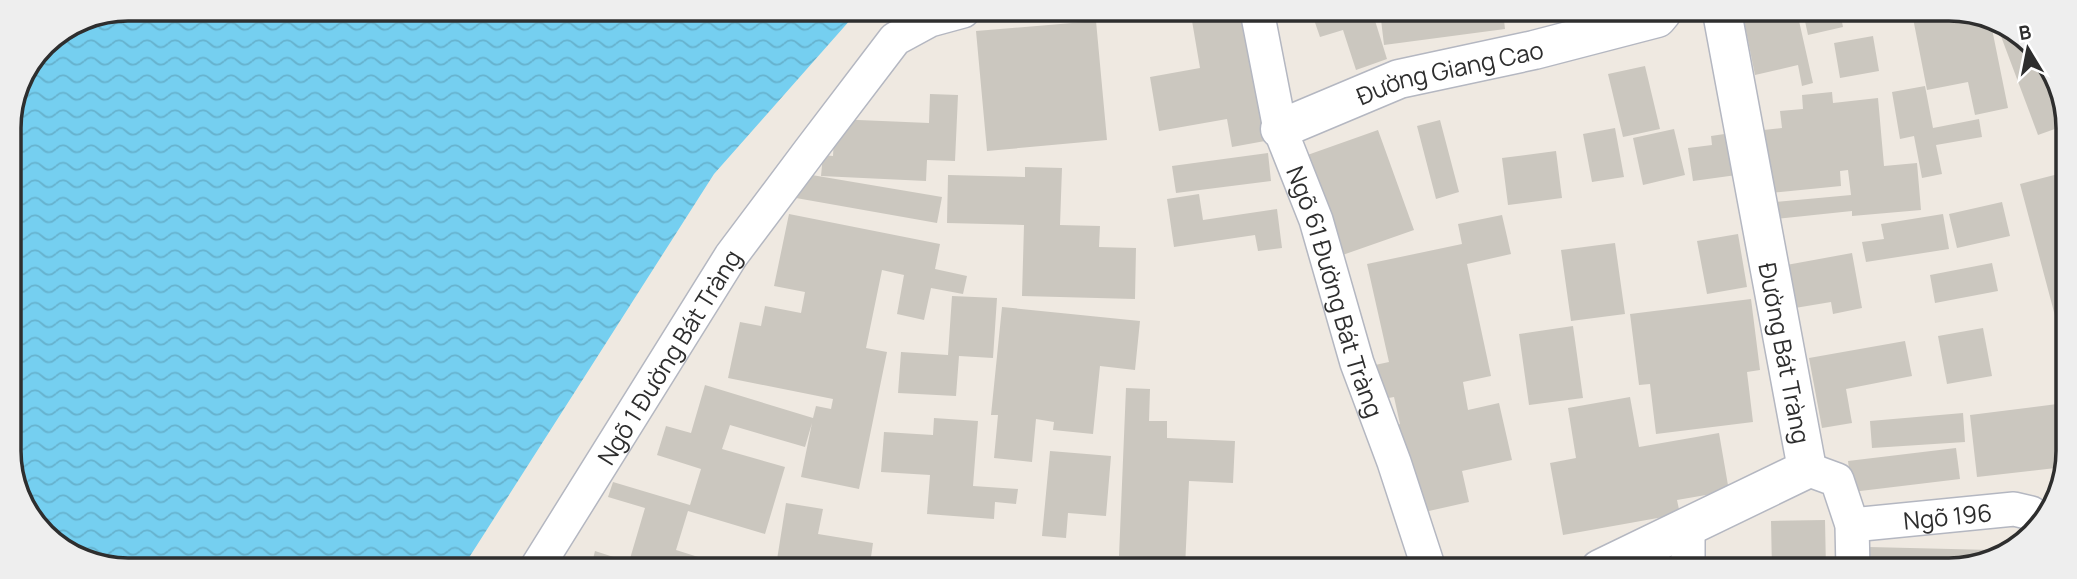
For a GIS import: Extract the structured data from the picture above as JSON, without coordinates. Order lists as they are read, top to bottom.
{
  "streets": {
    "street": [
      "Đường Giang Cao",
      "Ngõ 61 Đường Bát Tràng",
      "Đường Bát Tràng",
      "Ngõ 1 Đường Bát Tràng",
      "Ngõ 196"
    ]
  },
  "crossings": [
    ["Đường Giang Cao", "Ngõ 61 Đường Bát Tràng"]
  ],
  "north": "top"
}
